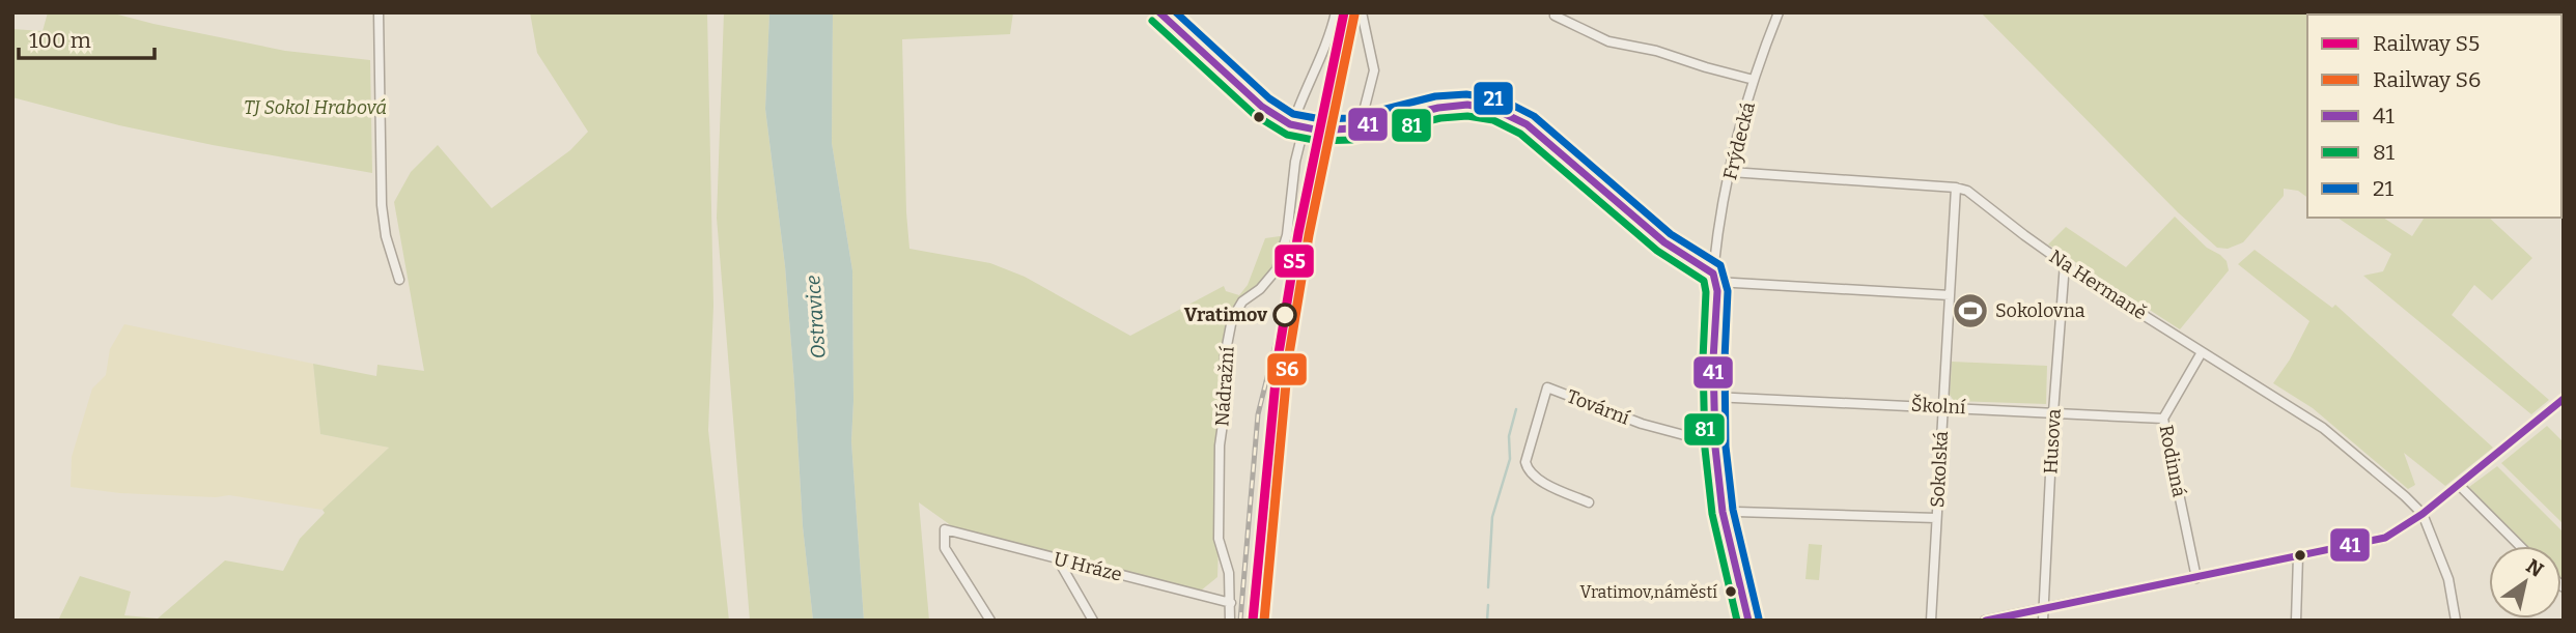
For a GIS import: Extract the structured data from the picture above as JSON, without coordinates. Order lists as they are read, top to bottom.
{
  "streets": {
    "main road": ["Frýdecká"],
    "street": [
      "Na Hermaně",
      "Nádražní",
      "Školní",
      "Tovární",
      "Husova",
      "Rodinná",
      "Sokolská",
      "U Hráze"
    ]
  },
  "crossings": [
    ["Frýdecká", "Na Hermaně"],
    ["Frýdecká", "Školní"],
    ["Frýdecká", "Tovární"],
    ["Na Hermaně", "Husova"],
    ["Na Hermaně", "Rodinná"],
    ["Na Hermaně", "Sokolská"],
    ["Nádražní", "U Hráze"],
    ["Školní", "Husova"],
    ["Školní", "Rodinná"],
    ["Školní", "Sokolská"]
  ],
  "water": ["Ostravice"],
  "parks": ["TJ Sokol Hrabová"],
  "places": {
    "sports": ["Sokolovna"],
    "other": ["Vratimov", "Vratimov,náměstí"]
  },
  "lines": [
    "rail line S5",
    "transit line 41",
    "transit line 21",
    "rail line S6",
    "transit line 81"
  ],
  "legend": [
    "Railway S5",
    "Railway S6",
    "41",
    "81",
    "21"
  ],
  "scale_bar": "100 m",
  "north": "top right"
}
